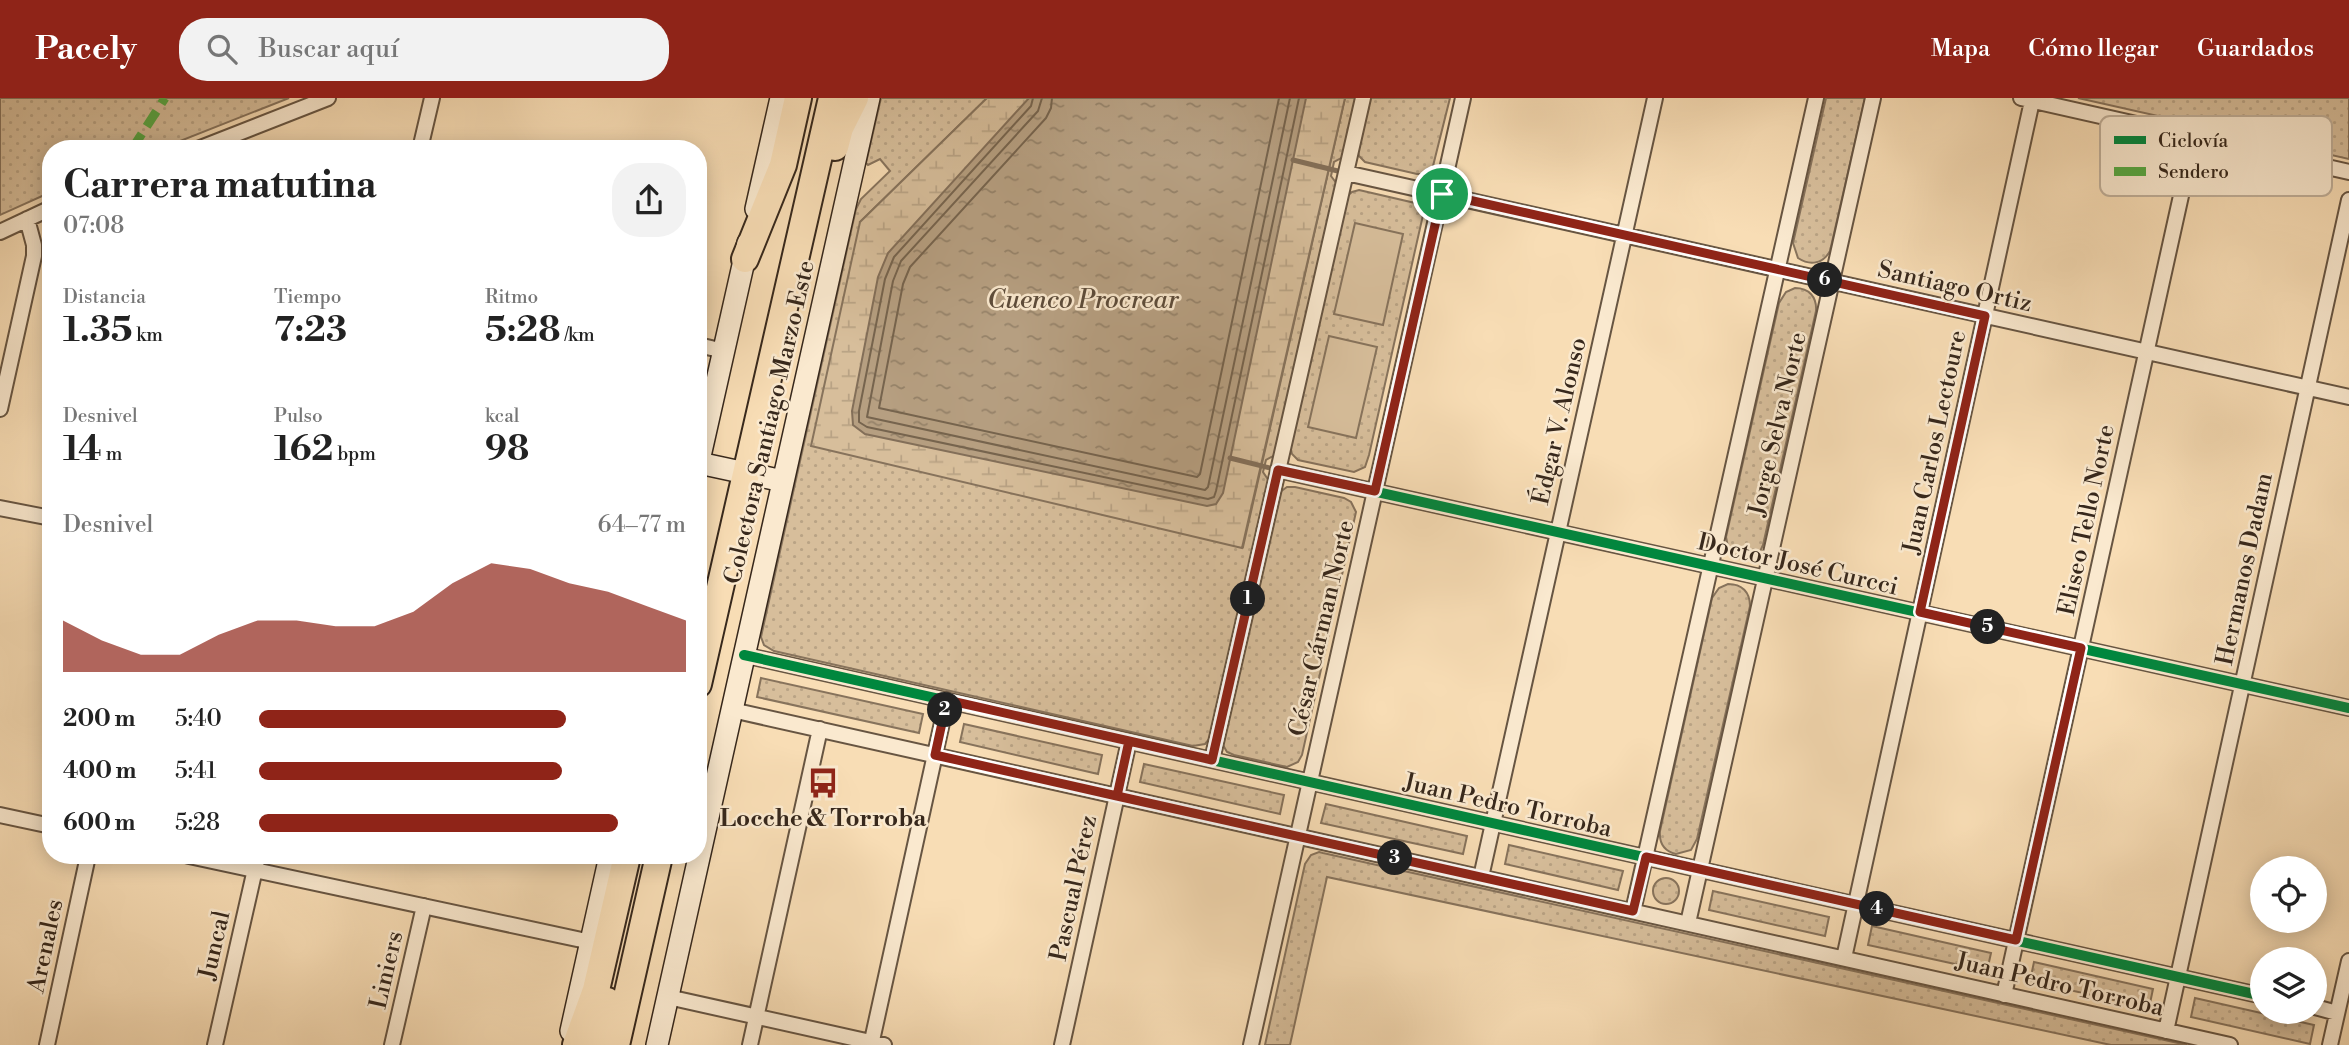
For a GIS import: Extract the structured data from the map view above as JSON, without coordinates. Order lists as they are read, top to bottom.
{
  "streets": {
    "street": [
      "Santiago Ortiz",
      "Édgar V. Alonso",
      "Colectora Santiago Marzo Este",
      "Jorge Selva Norte",
      "Juan Carlos Lectoure",
      "Eliseo Tello Norte",
      "Doctor José Curcci",
      "Hermanos Dadam",
      "César Cárman Norte",
      "Juan Pedro Torroba",
      "Pascual Pérez",
      "Juncal",
      "Arenales",
      "Liniers"
    ]
  },
  "crossings": [
    ["Santiago Ortiz", "Édgar V. Alonso"],
    ["Santiago Ortiz", "Jorge Selva Norte"],
    ["Santiago Ortiz", "Juan Carlos Lectoure"],
    ["Santiago Ortiz", "Eliseo Tello Norte"],
    ["Santiago Ortiz", "Hermanos Dadam"],
    ["Santiago Ortiz", "César Cárman Norte"],
    ["Édgar V. Alonso", "Doctor José Curcci"],
    ["Édgar V. Alonso", "Juan Pedro Torroba"],
    ["Colectora Santiago Marzo Este", "Juan Pedro Torroba"],
    ["Jorge Selva Norte", "Doctor José Curcci"],
    ["Jorge Selva Norte", "Juan Pedro Torroba"],
    ["Juan Carlos Lectoure", "Doctor José Curcci"],
    ["Juan Carlos Lectoure", "Juan Pedro Torroba"],
    ["Eliseo Tello Norte", "Doctor José Curcci"],
    ["Eliseo Tello Norte", "Juan Pedro Torroba"],
    ["Doctor José Curcci", "Hermanos Dadam"],
    ["Doctor José Curcci", "César Cárman Norte"],
    ["Hermanos Dadam", "Juan Pedro Torroba"],
    ["César Cárman Norte", "Juan Pedro Torroba"],
    ["Juan Pedro Torroba", "Pascual Pérez"]
  ],
  "water": ["Cuenco Procrear"],
  "places": {
    "bus stop": ["Locche & Torroba"]
  },
  "legend": ["Ciclovía", "Sendero"],
  "page": {
    "header": "Pacely",
    "search": "Buscar aquí",
    "nav": ["Mapa", "Cómo llegar", "Guardados"],
    "heading": ["Carrera matutina", "07:08"],
    "stats": [
      ["Distancia", "1.35 km"],
      ["Tiempo", "7:23"],
      ["Ritmo", "5:28 /km"],
      ["Desnivel", "14 m"],
      ["Pulso", "162 bpm"],
      ["kcal", "98"]
    ],
    "pins": [
      "6",
      "1",
      "5",
      "2",
      "3",
      "4"
    ],
    "chart": ["Desnivel", "64–77 m"],
    "list": [
      {
        "name": "200 m",
        "note": "5:40"
      },
      {
        "name": "400 m",
        "note": "5:41"
      },
      {
        "name": "600 m",
        "note": "5:28"
      }
    ]
  }
}
